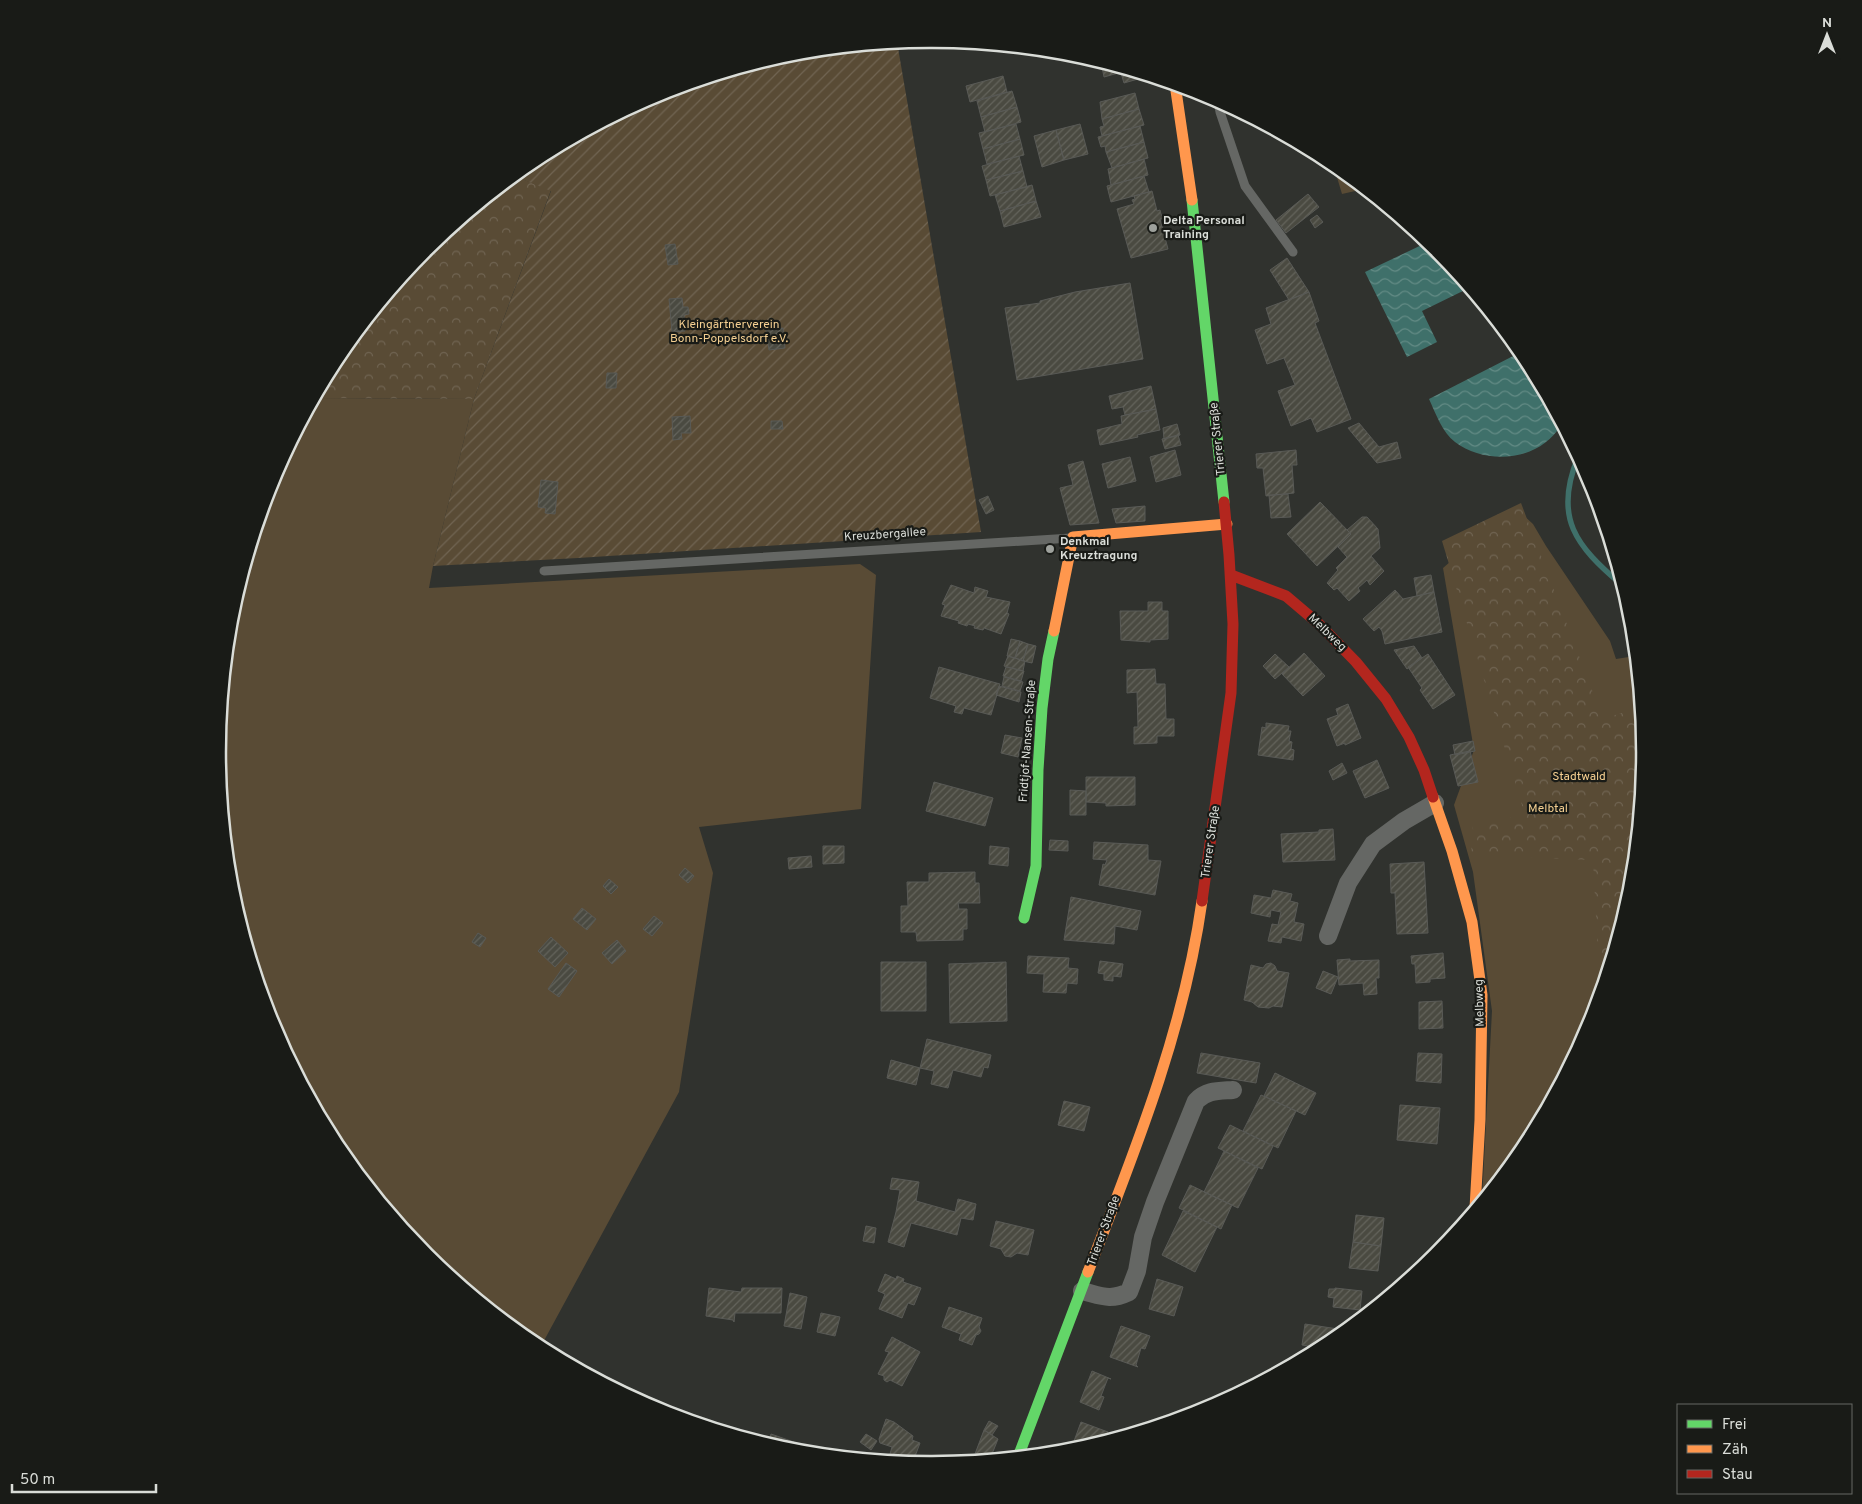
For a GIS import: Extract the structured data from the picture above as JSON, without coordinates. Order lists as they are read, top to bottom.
{
  "streets": {
    "street": [
      "Trierer Straße",
      "Kreuzbergallee",
      "Melbweg",
      "Fridtjof-Nansen-Straße"
    ]
  },
  "crossings": [
    ["Trierer Straße", "Kreuzbergallee"],
    ["Trierer Straße", "Melbweg"],
    ["Kreuzbergallee", "Fridtjof-Nansen-Straße"]
  ],
  "parks": ["Kleingärtnerverein Bonn-Poppelsdorf e.V.", "Stadtwald", "Melbtal"],
  "places": ["Delta Personal Training", "Denkmal Kreuztragung"],
  "legend": ["Frei", "Zäh", "Stau"],
  "scale_bar": "50 m",
  "north": "top"
}
